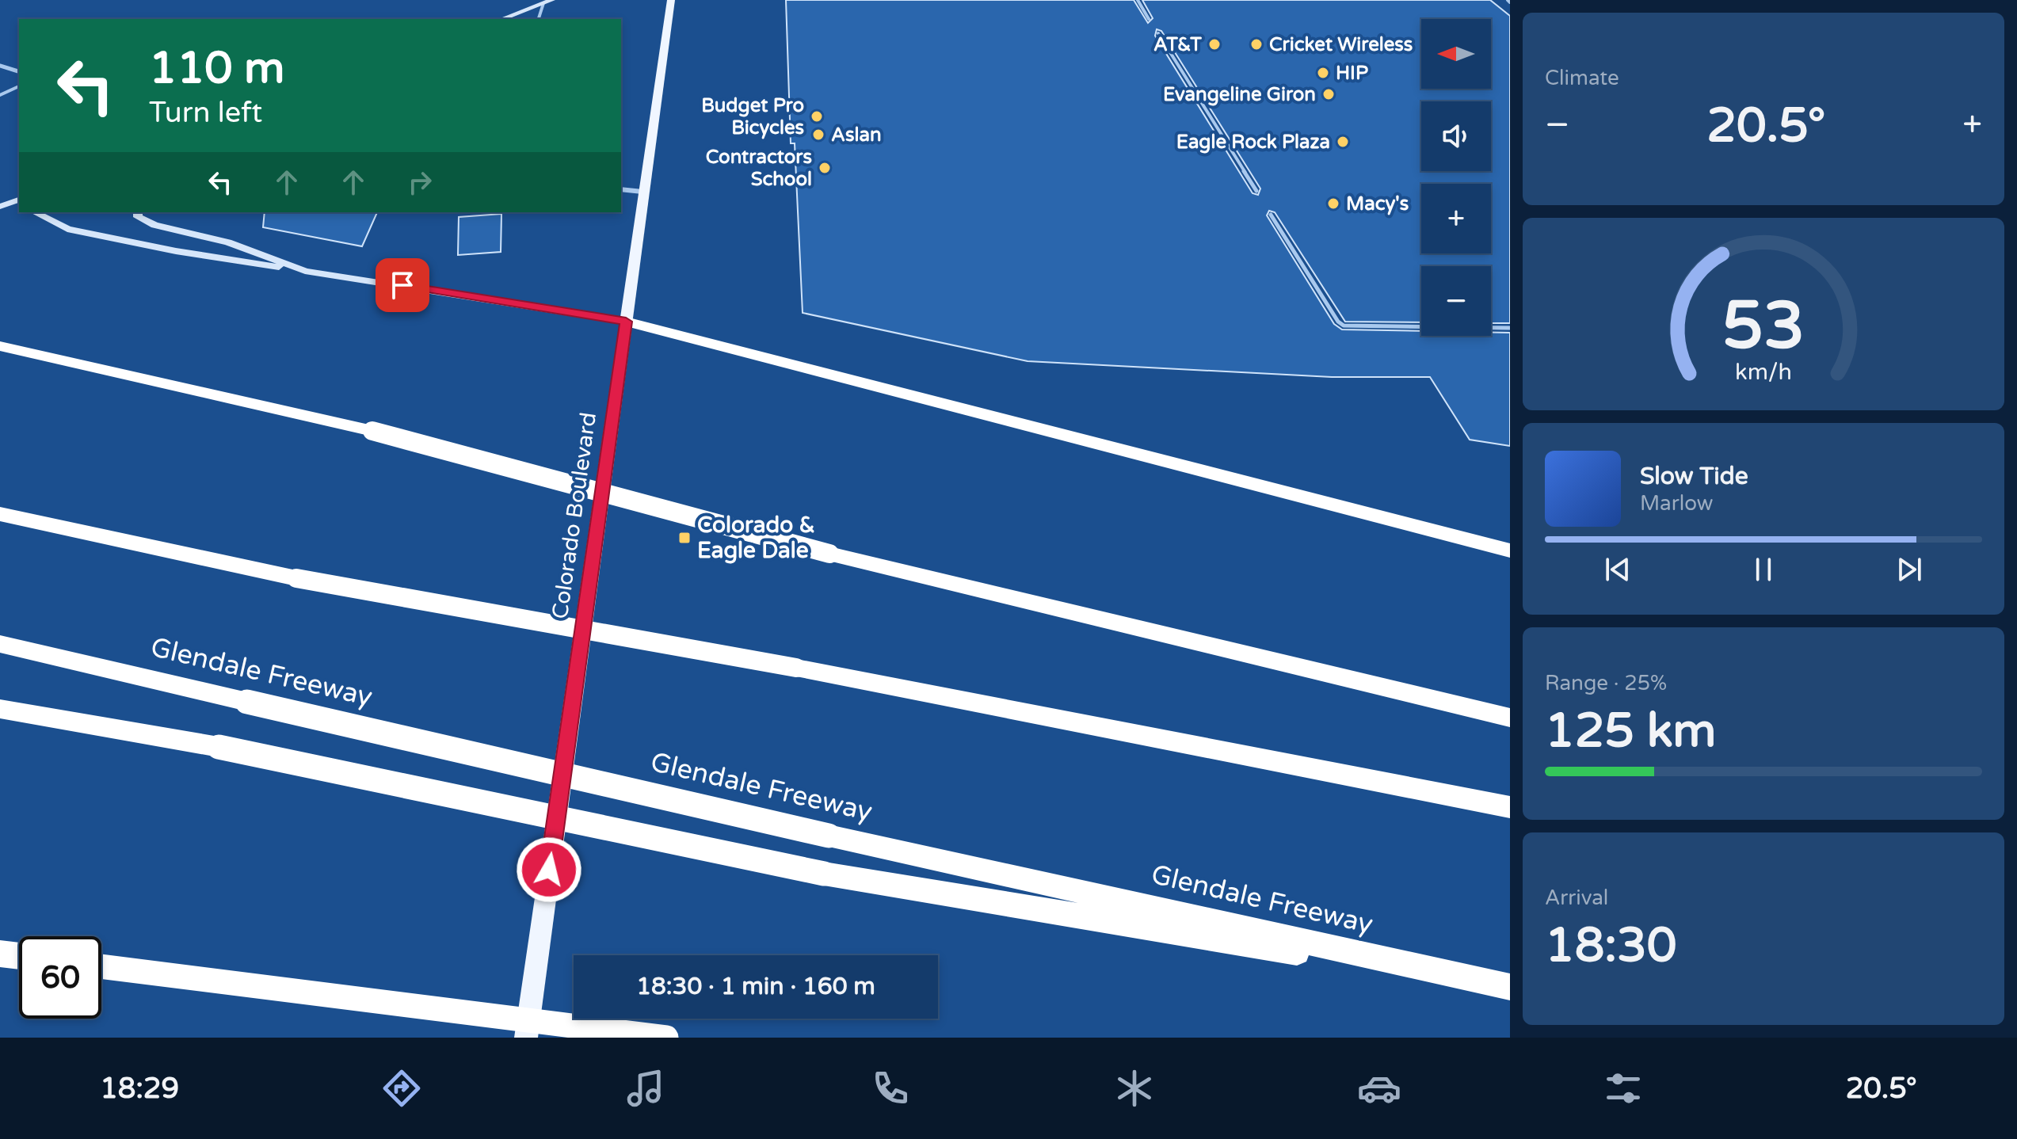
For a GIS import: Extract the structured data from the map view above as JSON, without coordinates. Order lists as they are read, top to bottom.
{
  "streets": {
    "highway": ["Glendale Freeway"],
    "main road": ["Colorado Boulevard"]
  },
  "places": {
    "other": [
      "AT&T",
      "Cricket Wireless",
      "HIP",
      "Evangeline Giron",
      "Budget Pro Bicycles",
      "Aslan",
      "Eagle Rock Plaza",
      "Contractors School",
      "Macy's"
    ],
    "transit": ["Colorado & Eagle Dale"]
  },
  "north": "left",
  "page": {
    "tile": [
      "Climate",
      ["Range · 25%", "125 km"],
      ["Arrival", "18:30"]
    ],
    "map_buttons": ["+", "−"],
    "turn": ["110 m", "Turn left"],
    "heat": ["−", "20.5°", "+"],
    "song": ["Slow Tide", "Marlow"],
    "limit": "60",
    "trip": "18:30 · 1 min · 160 m",
    "tabs": ["18:29", "20.5°"],
    "gauge": ["53", "km/h"]
  }
}
